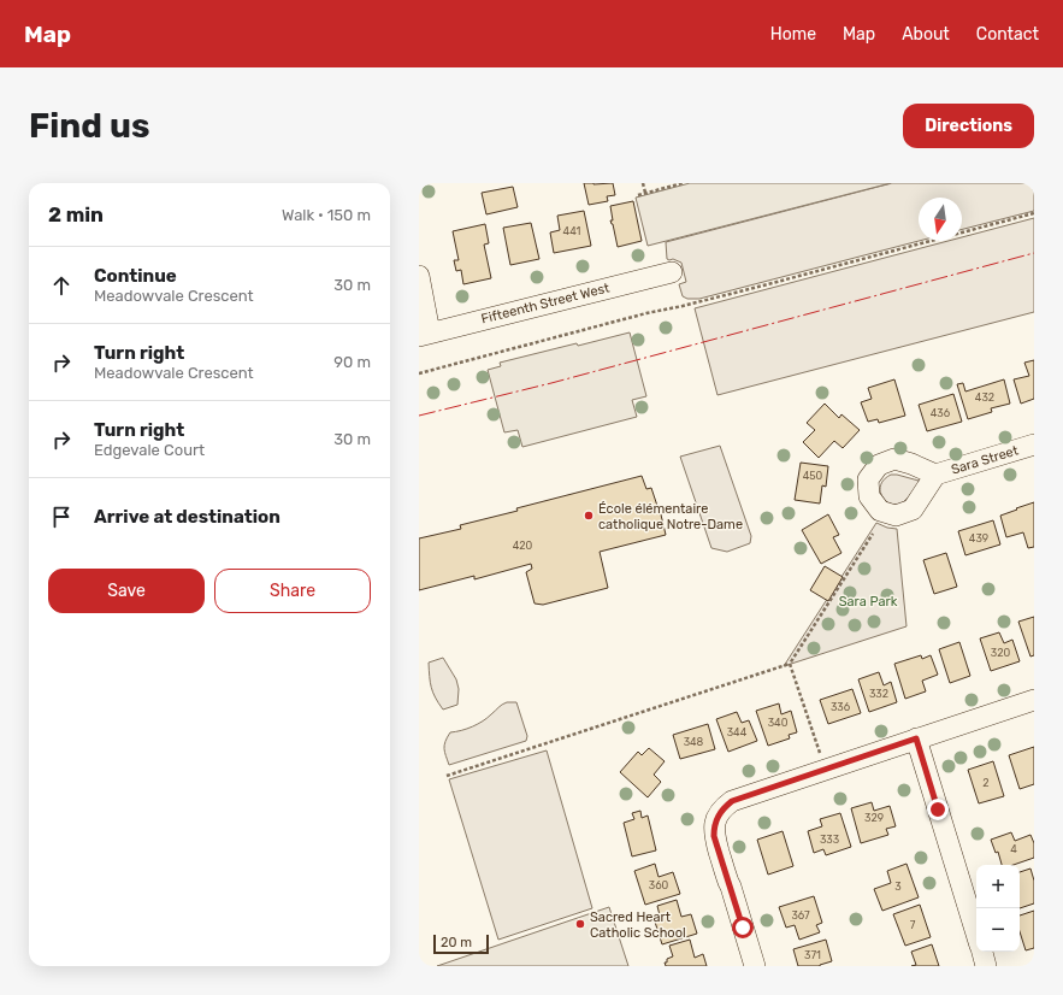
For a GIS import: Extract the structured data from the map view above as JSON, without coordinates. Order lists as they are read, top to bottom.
{
  "streets": {
    "street": ["Fifteenth Street West", "Sara Street"]
  },
  "parks": ["Sara Park"],
  "places": ["École élémentaire catholique Notre-Dame", "Sacred Heart Catholic School"],
  "house_numbers": [
    "441",
    "432",
    "436",
    "450",
    "439",
    "420",
    "320",
    "332",
    "336",
    "340",
    "344",
    "348",
    "2",
    "329",
    "333",
    "4",
    "360",
    "3",
    "367",
    "7",
    "371"
  ],
  "scale_bar": "20 m",
  "north": "bottom",
  "page": {
    "header": "Map",
    "nav": [
      "Home",
      "Map",
      "About",
      "Contact"
    ],
    "buttons": [
      "Directions",
      ["Save", "Share"]
    ],
    "title": "Find us",
    "heading": ["2 min", "Walk · 150 m"],
    "list": [
      ["Continue", "Meadowvale Crescent", "30 m"],
      ["Turn right", "Meadowvale Crescent", "90 m"],
      ["Turn right", "Edgevale Court", "30 m"],
      "Arrive at destination"
    ],
    "map_buttons": ["+", "−"],
    "scale": "20 m"
  }
}
